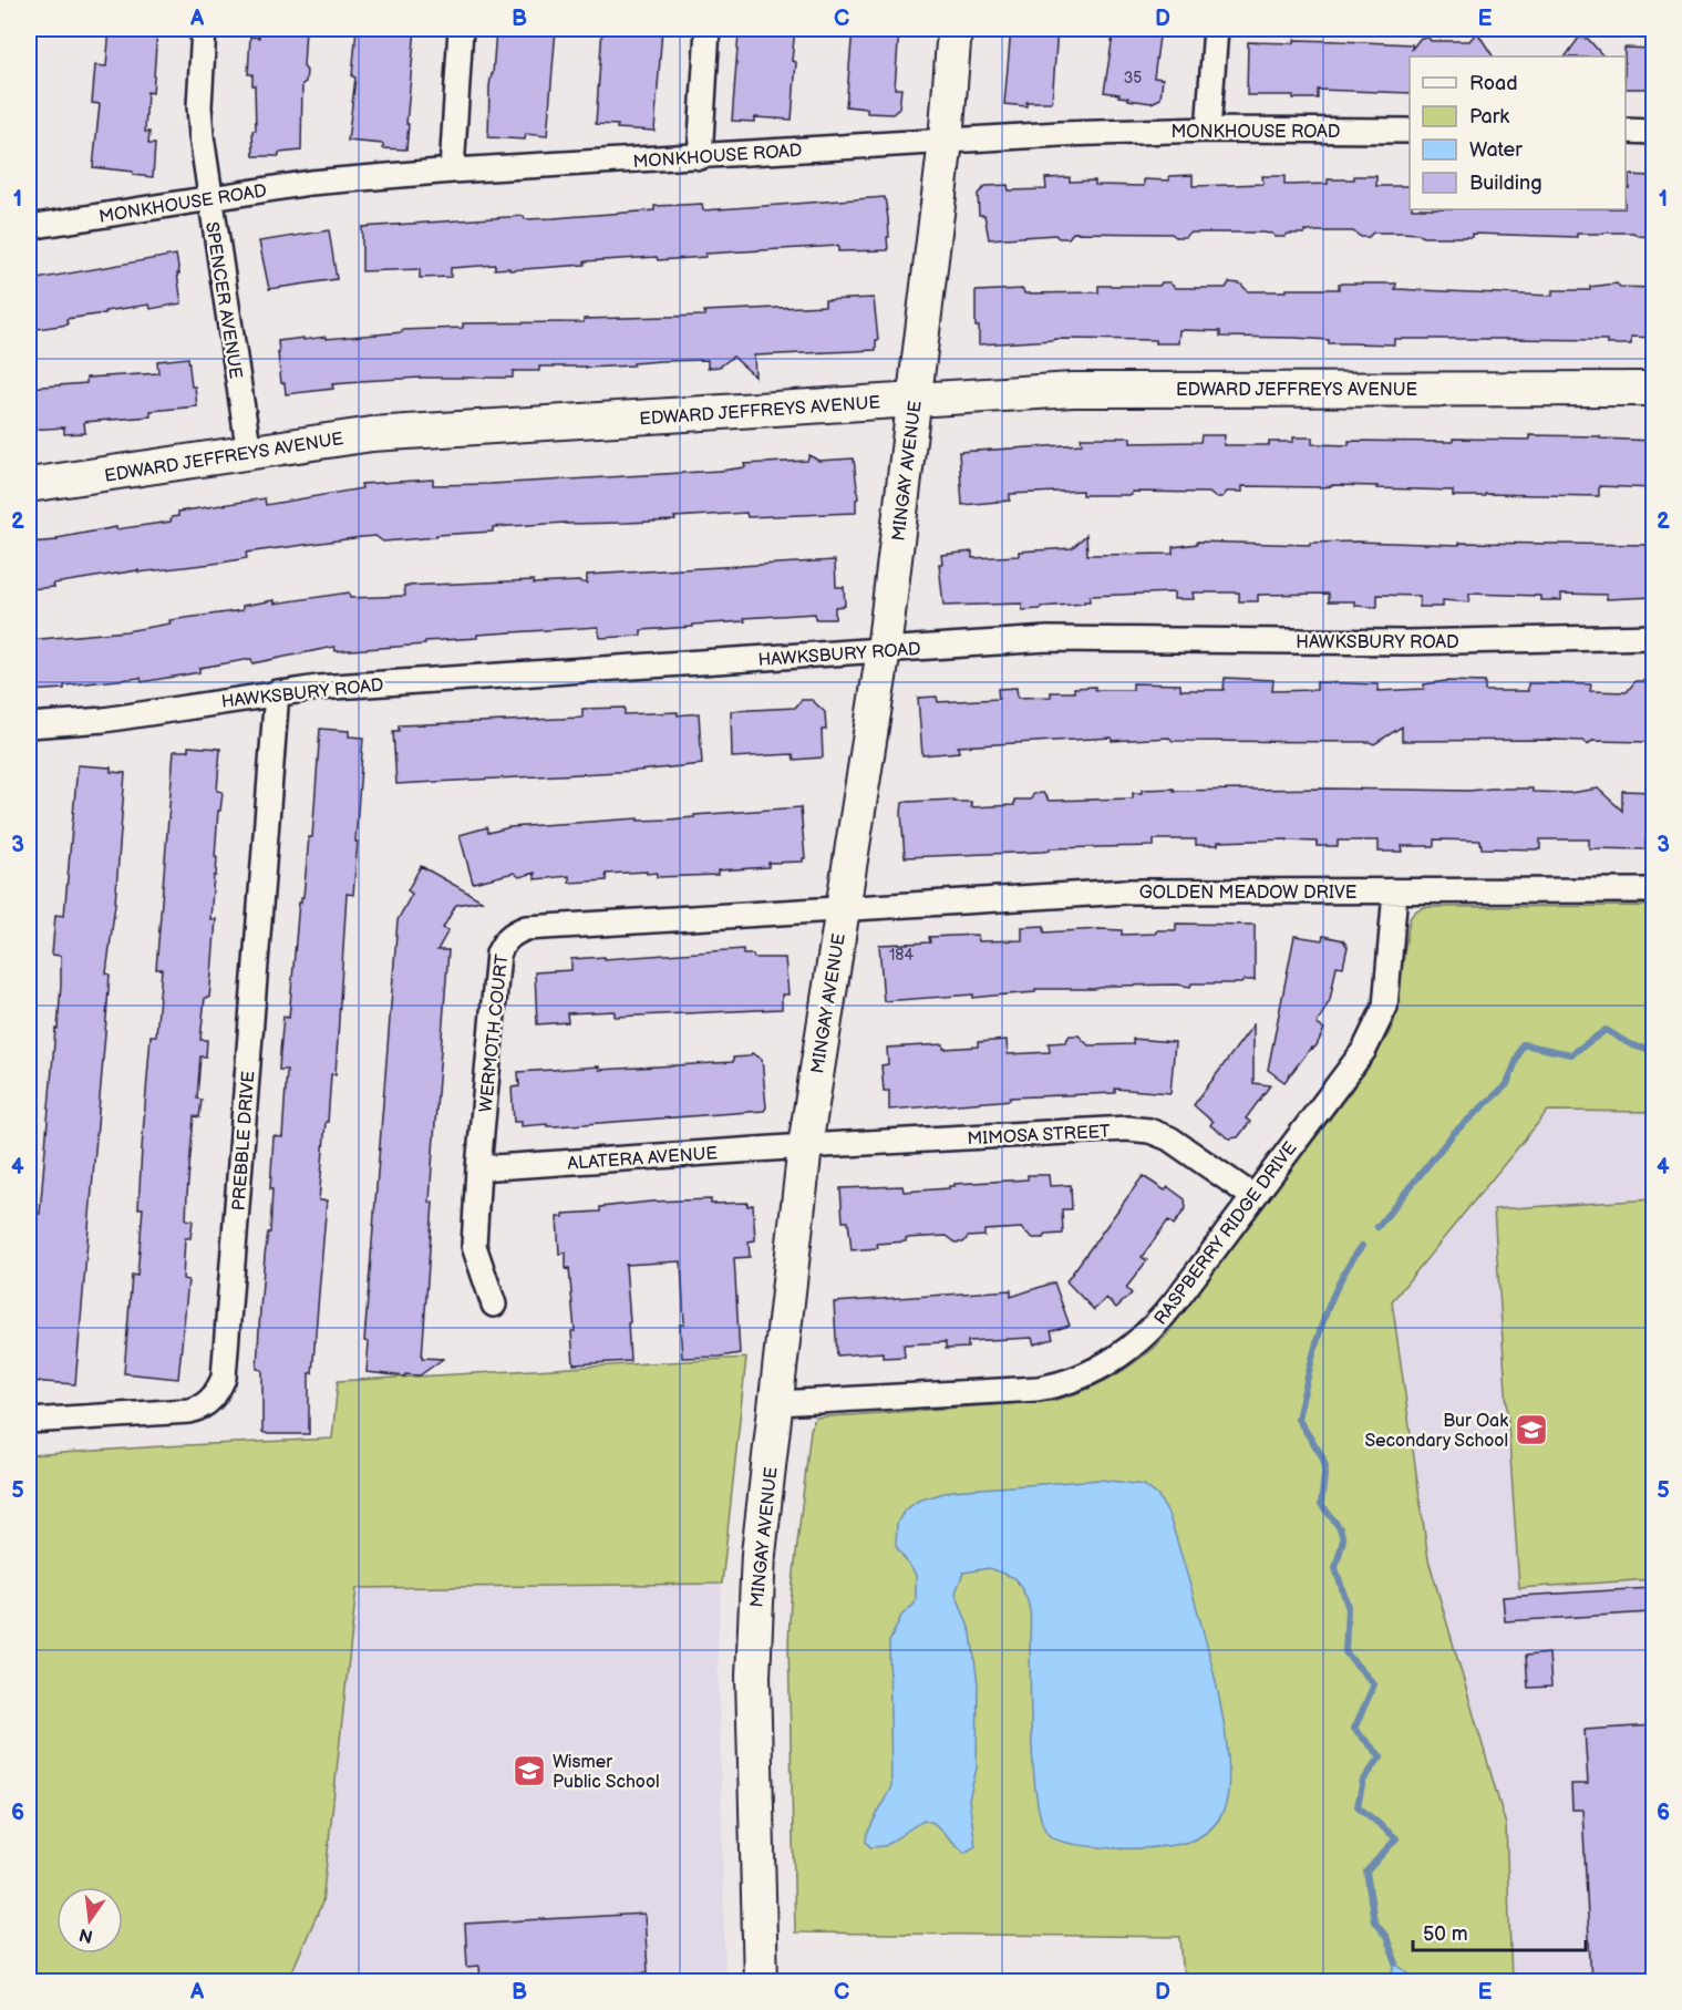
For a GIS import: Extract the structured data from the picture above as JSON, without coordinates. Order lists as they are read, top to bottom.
{
  "streets": {
    "street": [
      "MONKHOUSE ROAD",
      "SPENCER AVENUE",
      "EDWARD JEFFREYS AVENUE",
      "MINGAY AVENUE",
      "HAWKSBURY ROAD",
      "GOLDEN MEADOW DRIVE",
      "WERMOTH COURT",
      "MIMOSA STREET",
      "PREBBLE DRIVE",
      "ALATERA AVENUE",
      "RASPBERRY RIDGE DRIVE"
    ]
  },
  "crossings": [
    ["MONKHOUSE ROAD", "SPENCER AVENUE"],
    ["MONKHOUSE ROAD", "MINGAY AVENUE"],
    ["SPENCER AVENUE", "EDWARD JEFFREYS AVENUE"],
    ["EDWARD JEFFREYS AVENUE", "MINGAY AVENUE"],
    ["MINGAY AVENUE", "HAWKSBURY ROAD"],
    ["MINGAY AVENUE", "GOLDEN MEADOW DRIVE"],
    ["MINGAY AVENUE", "WERMOTH COURT"],
    ["MINGAY AVENUE", "MIMOSA STREET"],
    ["MINGAY AVENUE", "ALATERA AVENUE"],
    ["MINGAY AVENUE", "RASPBERRY RIDGE DRIVE"],
    ["HAWKSBURY ROAD", "PREBBLE DRIVE"],
    ["GOLDEN MEADOW DRIVE", "WERMOTH COURT"],
    ["GOLDEN MEADOW DRIVE", "RASPBERRY RIDGE DRIVE"],
    ["WERMOTH COURT", "ALATERA AVENUE"],
    ["MIMOSA STREET", "ALATERA AVENUE"],
    ["MIMOSA STREET", "RASPBERRY RIDGE DRIVE"]
  ],
  "places": {
    "school or university": ["Bur Oak Secondary School", "Wismer Public School"]
  },
  "house_numbers": ["35", "184"],
  "legend": [
    "Road",
    "Park",
    "Water",
    "Building"
  ],
  "scale_bar": "50 m",
  "north": "bottom",
  "grid": {
    "columns": [
      "A",
      "B",
      "C",
      "D",
      "E"
    ],
    "rows": [
      "1",
      "2",
      "3",
      "4",
      "5",
      "6"
    ]
  }
}
